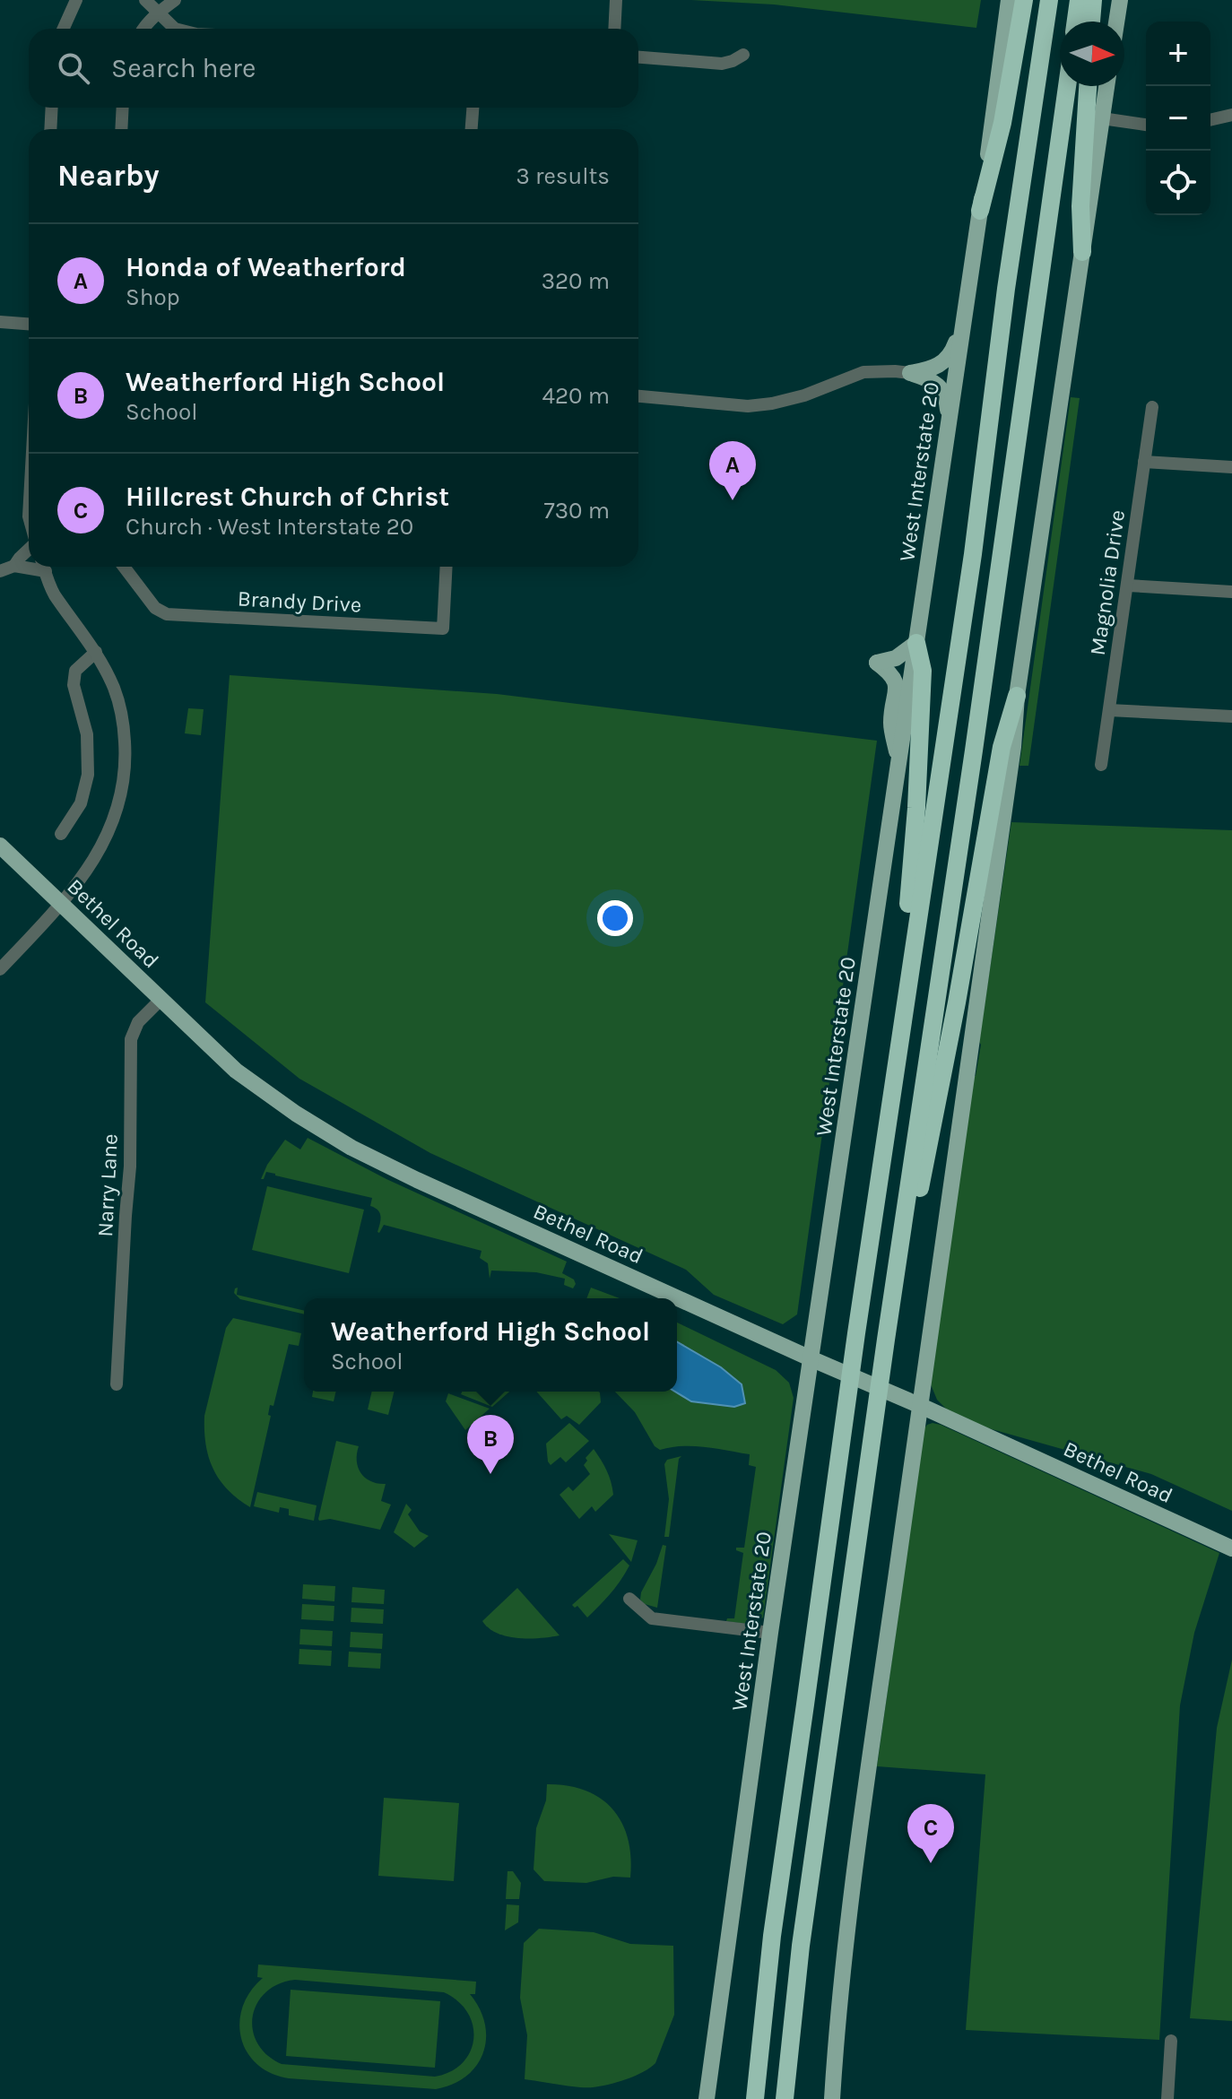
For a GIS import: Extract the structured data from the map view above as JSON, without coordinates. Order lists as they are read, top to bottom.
{
  "streets": {
    "main road": ["West Interstate 20", "Bethel Road"],
    "street": ["Magnolia Drive", "Brandy Drive", "Narry Lane"]
  },
  "crossings": [
    ["West Interstate 20", "Bethel Road"],
    ["Bethel Road", "Narry Lane"]
  ],
  "north": "right",
  "page": {
    "map_buttons": ["+", "−"],
    "search": "Search here",
    "heading": ["Nearby", "3 results"],
    "list": [
      {
        "mark": "A",
        "name": "Honda of Weatherford",
        "note": "Shop",
        "value": "320 m"
      },
      {
        "mark": "B",
        "name": "Weatherford High School",
        "note": "School",
        "value": "420 m"
      },
      {
        "mark": "C",
        "name": "Hillcrest Church of Christ",
        "note": "Church · West Interstate 20",
        "value": "730 m"
      }
    ],
    "pins": ["A", "B", "C"],
    "popup": ["Weatherford High School", "School"]
  }
}
